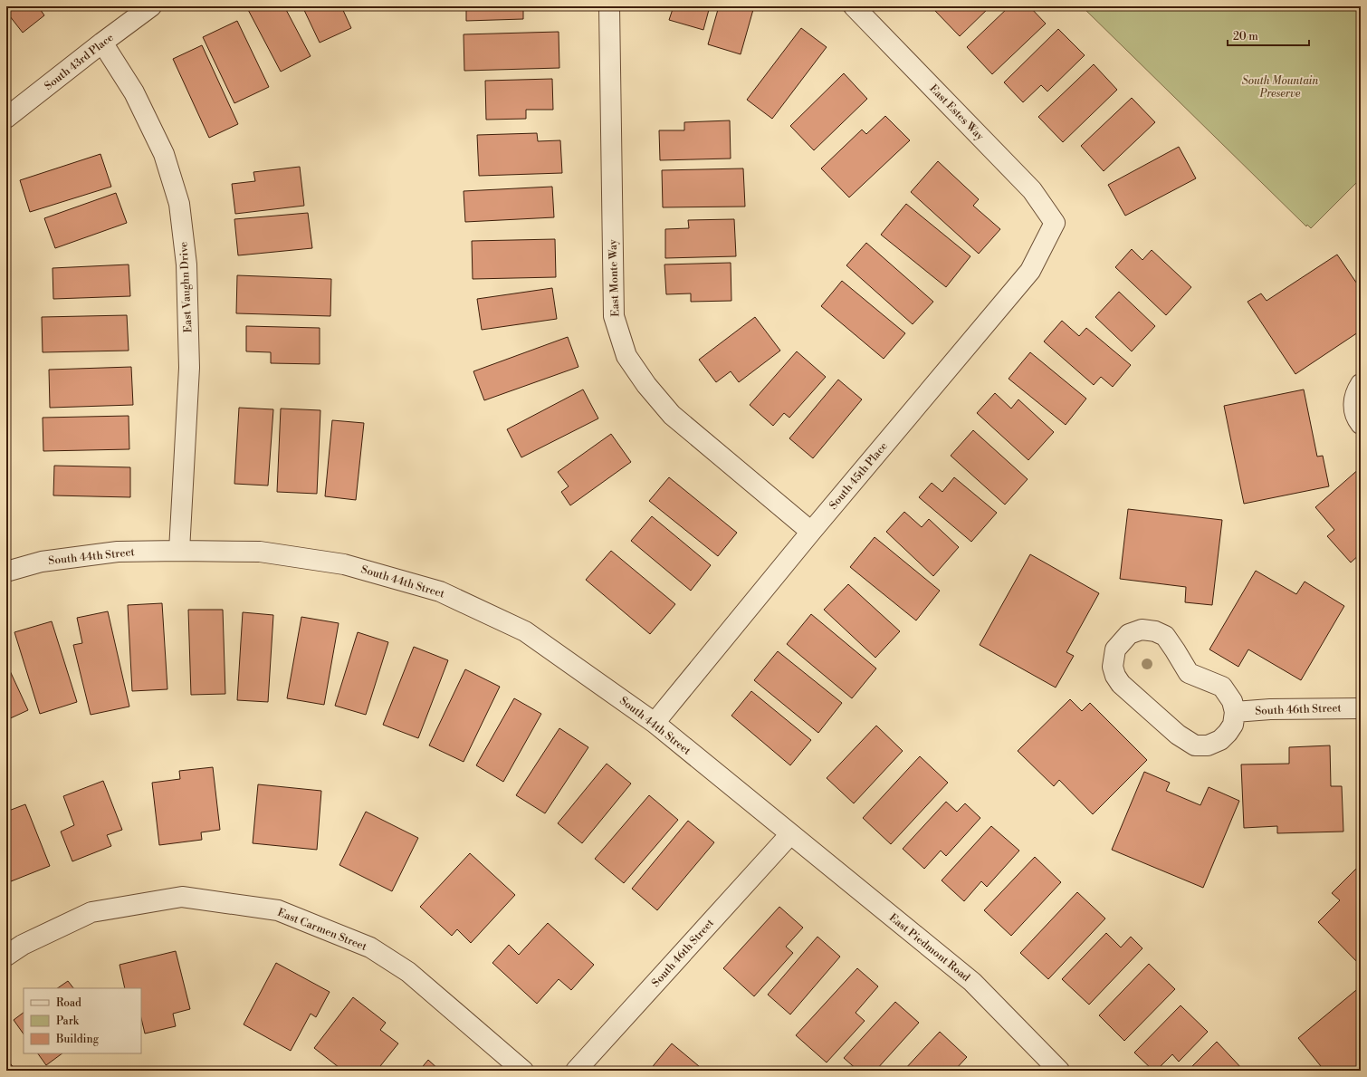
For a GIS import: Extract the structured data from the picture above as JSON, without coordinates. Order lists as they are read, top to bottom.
{
  "streets": {
    "street": [
      "South 43rd Place",
      "East Estes Way",
      "East Monte Way",
      "East Vaughn Drive",
      "South 45th Place",
      "South 44th Street",
      "South 46th Street",
      "East Carmen Street",
      "East Piedmont Road"
    ]
  },
  "crossings": [
    ["South 43rd Place", "East Vaughn Drive"],
    ["East Estes Way", "South 45th Place"],
    ["East Monte Way", "South 45th Place"],
    ["East Vaughn Drive", "South 44th Street"],
    ["South 45th Place", "South 44th Street"],
    ["South 44th Street", "South 46th Street"],
    ["South 44th Street", "East Piedmont Road"],
    ["South 46th Street", "East Piedmont Road"]
  ],
  "parks": ["South Mountain Preserve"],
  "legend": ["Road", "Park", "Building"],
  "scale_bar": "20 m"
}
